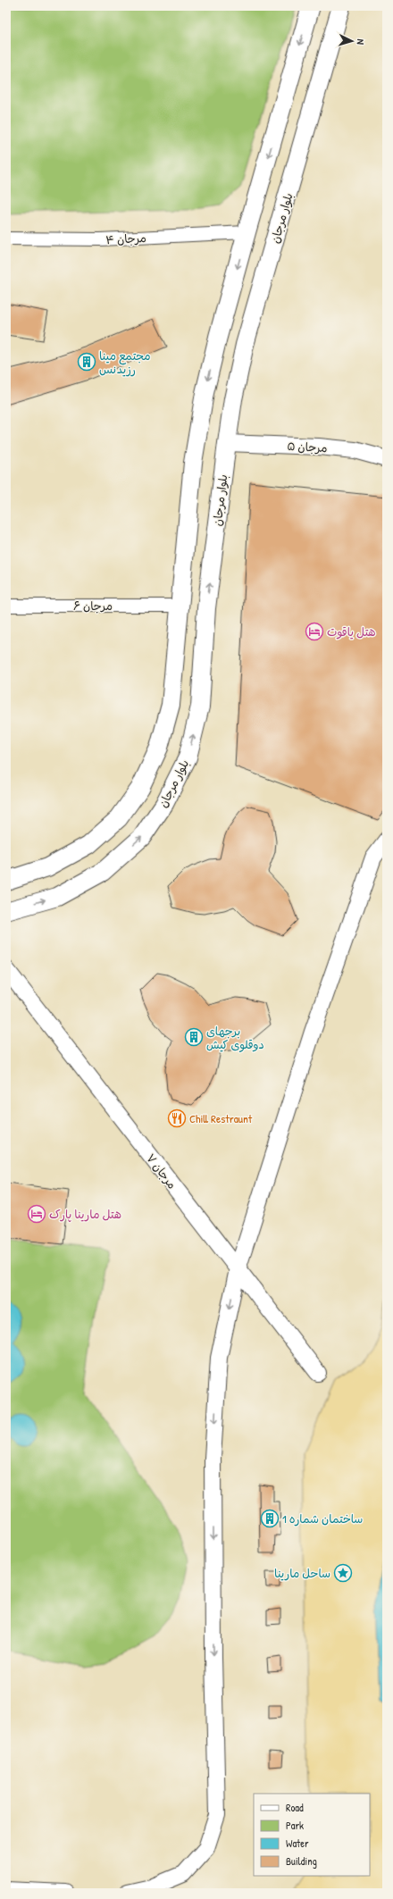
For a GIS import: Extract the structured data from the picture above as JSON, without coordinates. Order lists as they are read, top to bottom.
{
  "streets": {
    "main road": ["بلوار مرجان"],
    "street": [
      "مرجان ۴",
      "مرجان ۵",
      "مرجان ۶",
      "مرجان ۷"
    ]
  },
  "crossings": [
    ["بلوار مرجان", "مرجان ۵"]
  ],
  "places": {
    "building": ["مجتمع مینا رزیدنس", "برجهای دوقلوی کیش", "ساختمان شماره 1"],
    "hotel": ["هتل یاقوت", "هتل مارینا پارک"],
    "restaurant": ["Chill Restraunt"],
    "place": ["ساحل مارینا"]
  },
  "legend": [
    "Road",
    "Park",
    "Water",
    "Building"
  ],
  "north": "right"
}
